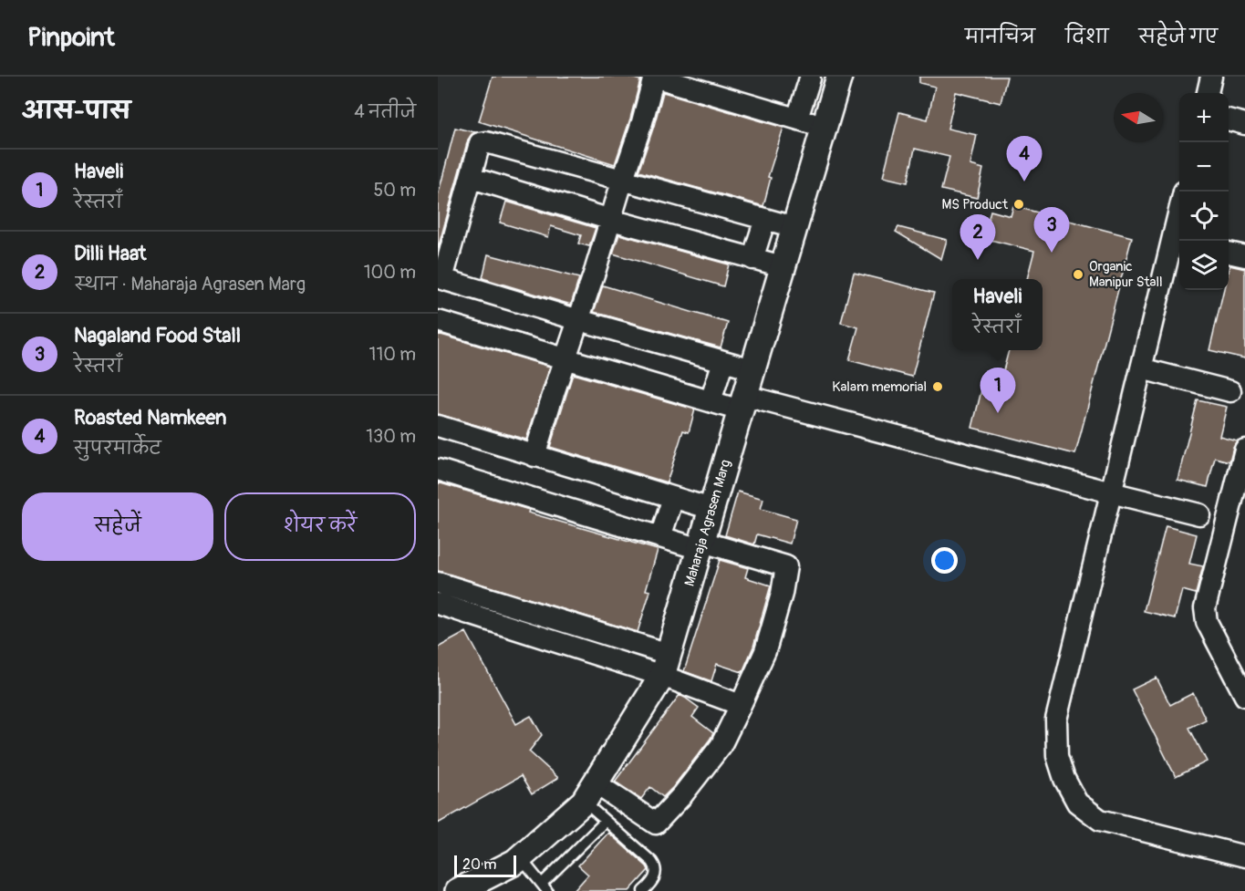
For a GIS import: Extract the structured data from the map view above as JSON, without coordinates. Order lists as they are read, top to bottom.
{
  "streets": {
    "street": ["Maharaja Agrasen Marg"]
  },
  "places": ["MS Product", "Organic Manipur Stall", "Kalam memorial"],
  "scale_bar": "20 m",
  "north": "left",
  "page": {
    "header": "Pinpoint",
    "nav": ["मानचित्र", "दिशा", "सहेजे गए"],
    "heading": ["आस-पास", "4 नतीजे"],
    "map_buttons": ["+", "−"],
    "pins": [
      "4",
      "3",
      "2",
      "1"
    ],
    "list": [
      {
        "mark": "1",
        "name": "Haveli",
        "note": "रेस्तराँ",
        "value": "50 m"
      },
      {
        "mark": "2",
        "name": "Dilli Haat",
        "note": "स्थान · Maharaja Agrasen Marg",
        "value": "100 m"
      },
      {
        "mark": "3",
        "name": "Nagaland Food Stall",
        "note": "रेस्तराँ",
        "value": "110 m"
      },
      {
        "mark": "4",
        "name": "Roasted Namkeen",
        "note": "सुपरमार्केट",
        "value": "130 m"
      }
    ],
    "popup": ["Haveli", "रेस्तराँ"],
    "buttons": ["सहेजें", "शेयर करें"],
    "scale": "20 m"
  }
}
